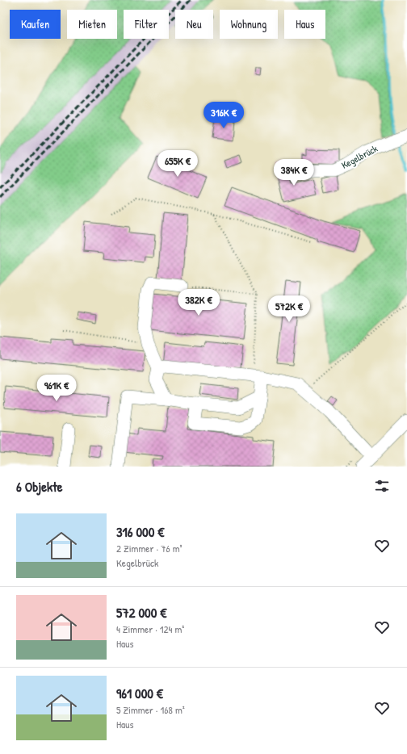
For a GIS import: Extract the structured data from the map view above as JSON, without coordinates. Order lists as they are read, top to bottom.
{
  "streets": {
    "street": ["Kegelbrück"]
  },
  "page": {
    "chip": [
      "Kaufen",
      "Mieten",
      "Filter",
      "Neu",
      "Wohnung",
      "Haus"
    ],
    "price": [
      "316K €",
      "655K €",
      "384K €",
      "382K €",
      "572K €",
      "961K €"
    ],
    "heading": "6 Objekte",
    "list": [
      {
        "name": "316 000 €",
        "note": "2 Zimmer · 76 m² · Kegelbrück"
      },
      {
        "name": "572 000 €",
        "note": "4 Zimmer · 124 m² · Haus"
      },
      {
        "name": "961 000 €",
        "note": "5 Zimmer · 168 m² · Haus"
      }
    ]
  }
}
